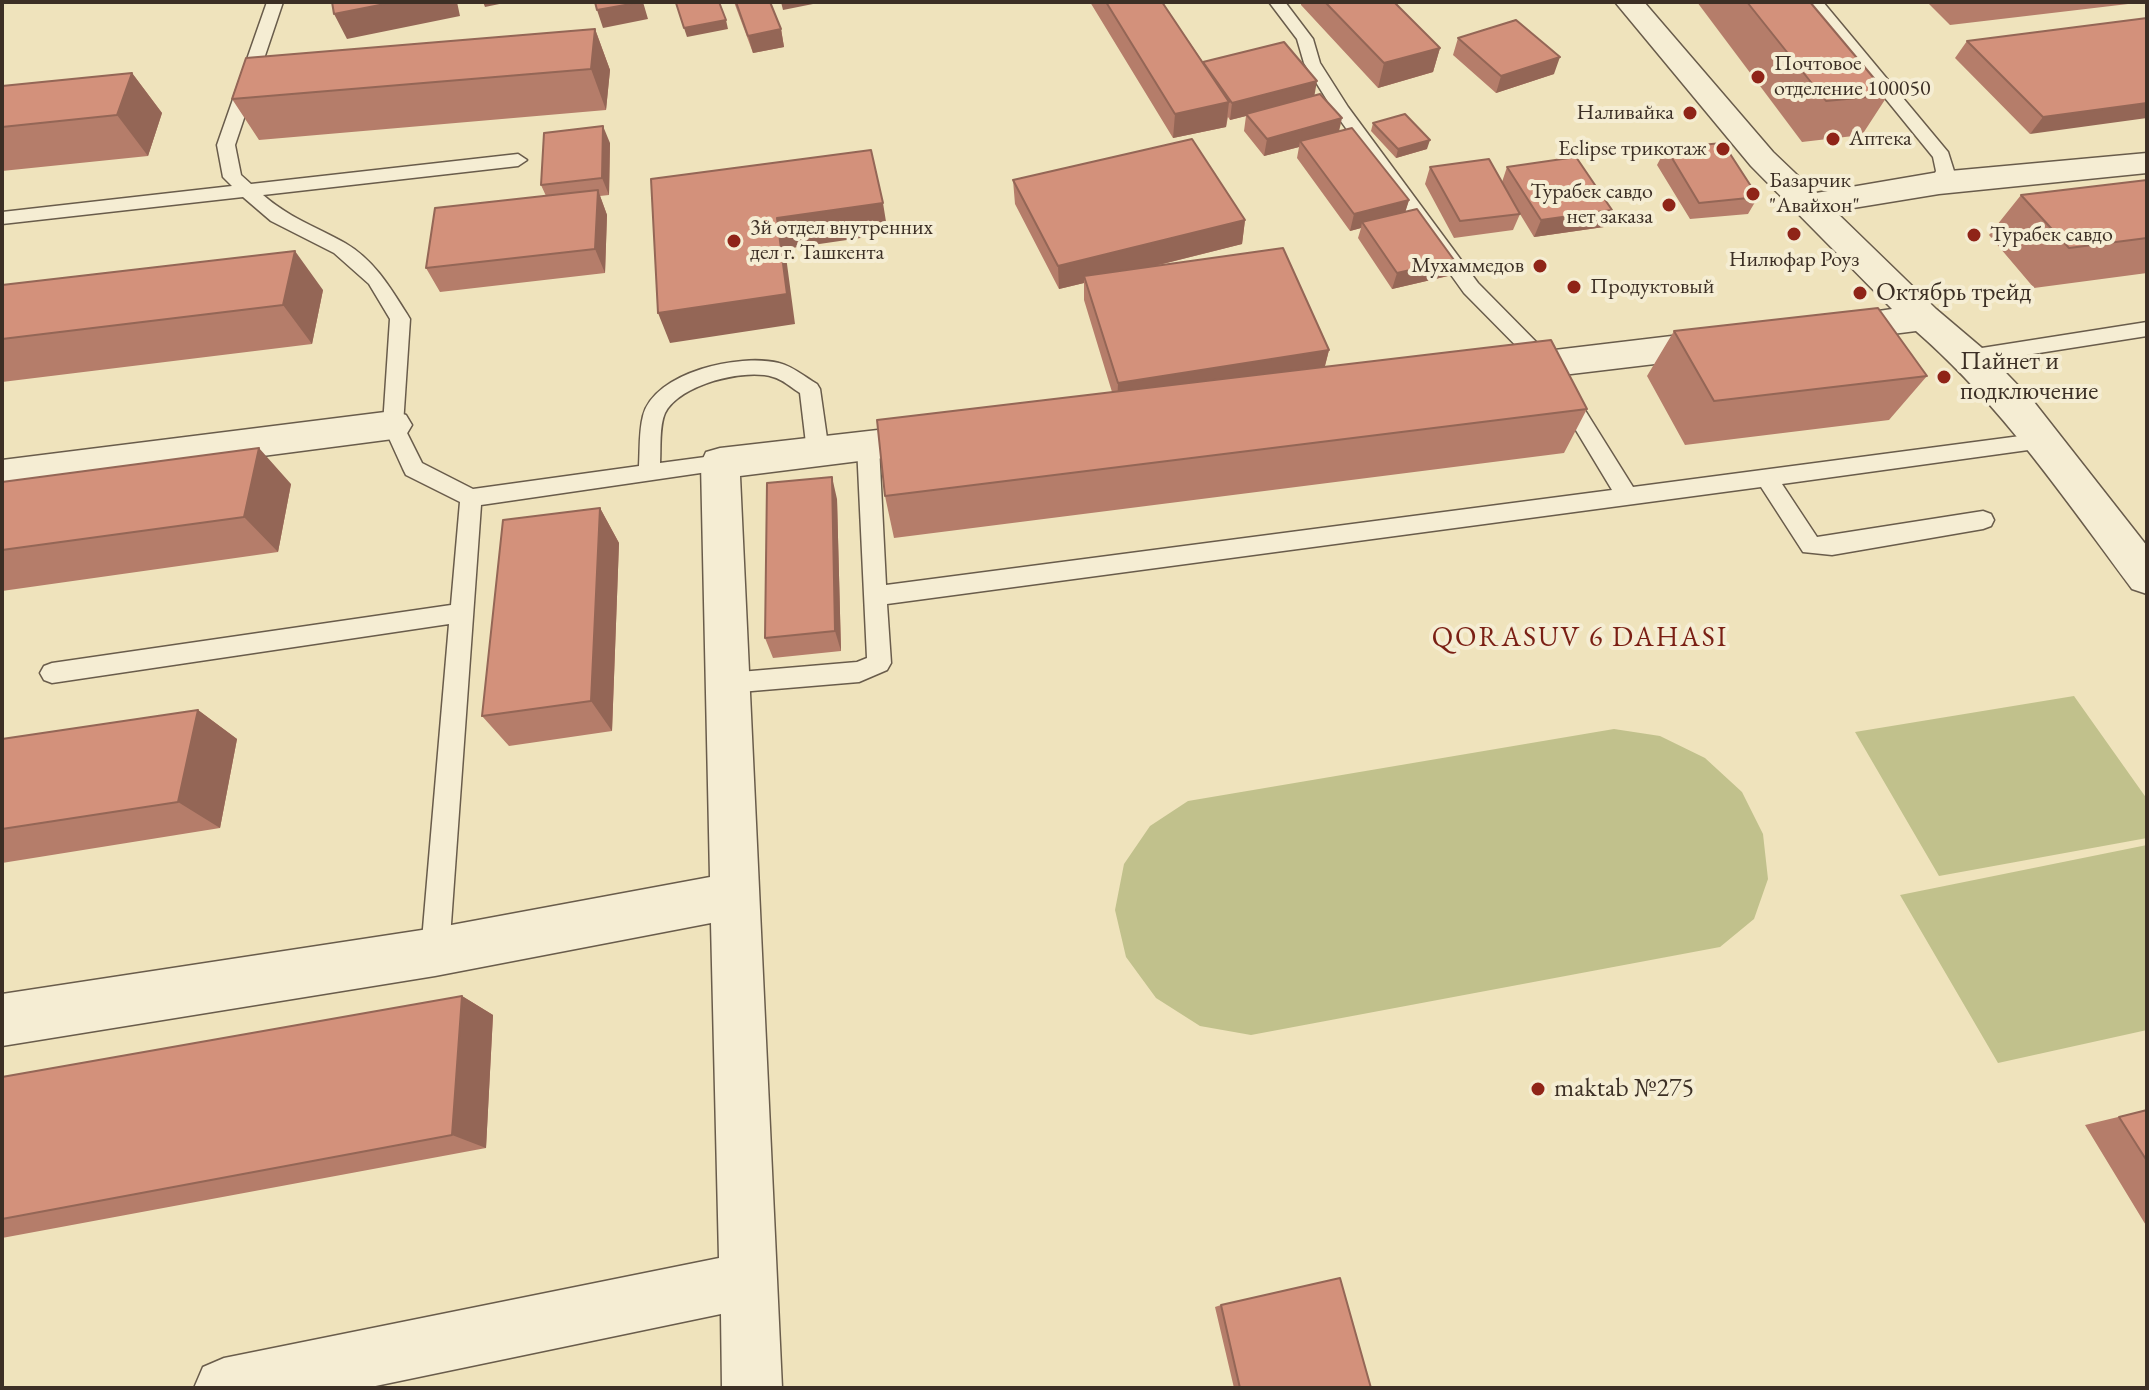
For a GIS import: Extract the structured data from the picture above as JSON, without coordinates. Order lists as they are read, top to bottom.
{
  "districts": ["QORASUV 6 DAHASI"],
  "places": [
    "Почтовое отделение 100050",
    "Наливайка",
    "Аптека",
    "Eclipse трикотаж",
    "Базарчик \"Авайхон\"",
    "Турабек савдо нет заказа",
    "Нилюфар Роуз",
    "Турабек савдо",
    "3й отдел внутренних дел г. Ташкента",
    "Мухаммедов",
    "Продуктовый",
    "Октябрь трейд",
    "Пайнет и подключение",
    "maktab №275"
  ]
}
